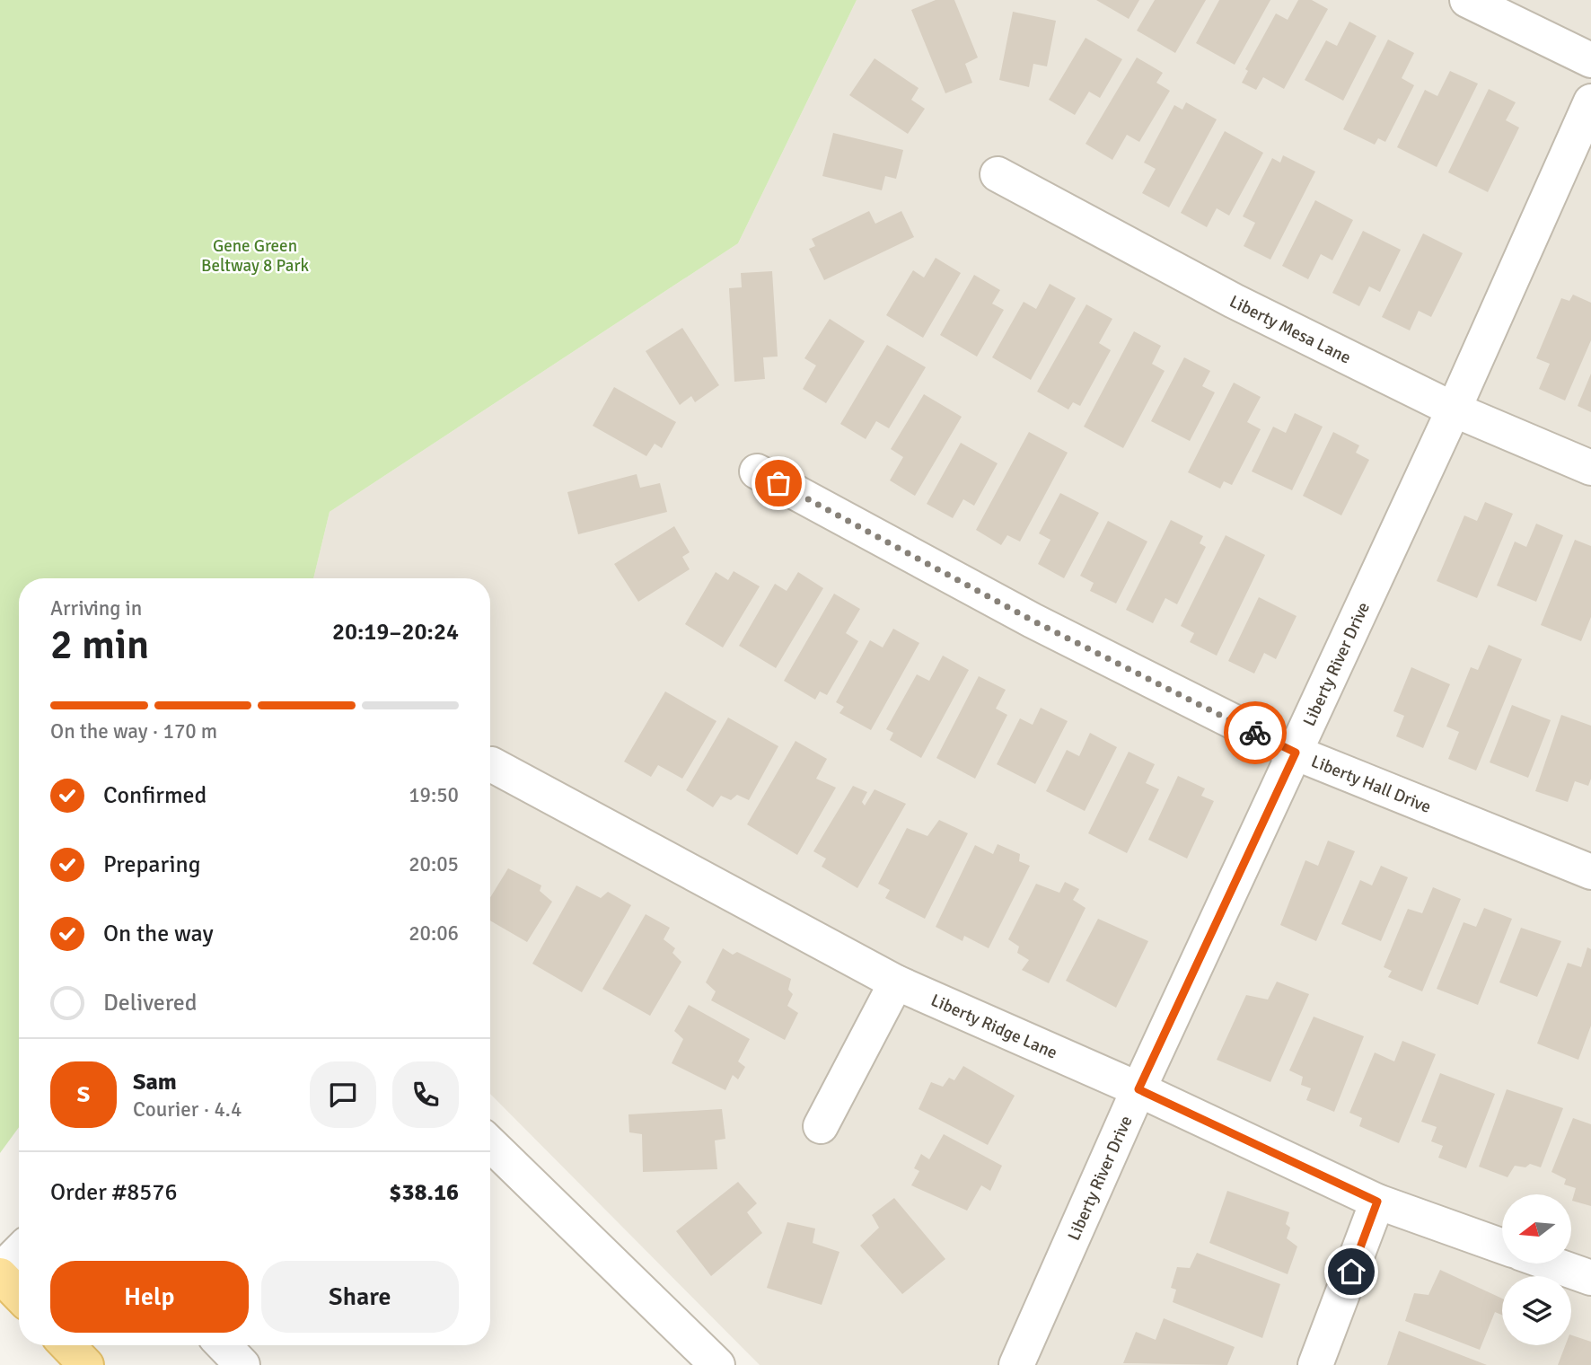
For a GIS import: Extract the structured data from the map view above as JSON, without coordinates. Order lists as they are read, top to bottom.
{
  "streets": {
    "street": [
      "Liberty Mesa Lane",
      "Liberty River Drive",
      "Liberty Hall Drive",
      "Liberty Ridge Lane"
    ]
  },
  "crossings": [
    ["Liberty Mesa Lane", "Liberty River Drive"],
    ["Liberty River Drive", "Liberty Hall Drive"],
    ["Liberty River Drive", "Liberty Ridge Lane"]
  ],
  "parks": ["Gene Green Beltway 8 Park"],
  "north": "left",
  "page": {
    "heading": ["2 min", "Arriving in", "20:19–20:24"],
    "panel": [
      "Sam",
      "Courier · 4.4",
      "Order #8576",
      "$38.16"
    ],
    "bar": "On the way · 170 m",
    "list": [
      ["Confirmed", "19:50"],
      ["Preparing", "20:05"],
      ["On the way", "20:06"],
      "Delivered"
    ],
    "round": "S",
    "buttons": ["Help", "Share"]
  }
}
